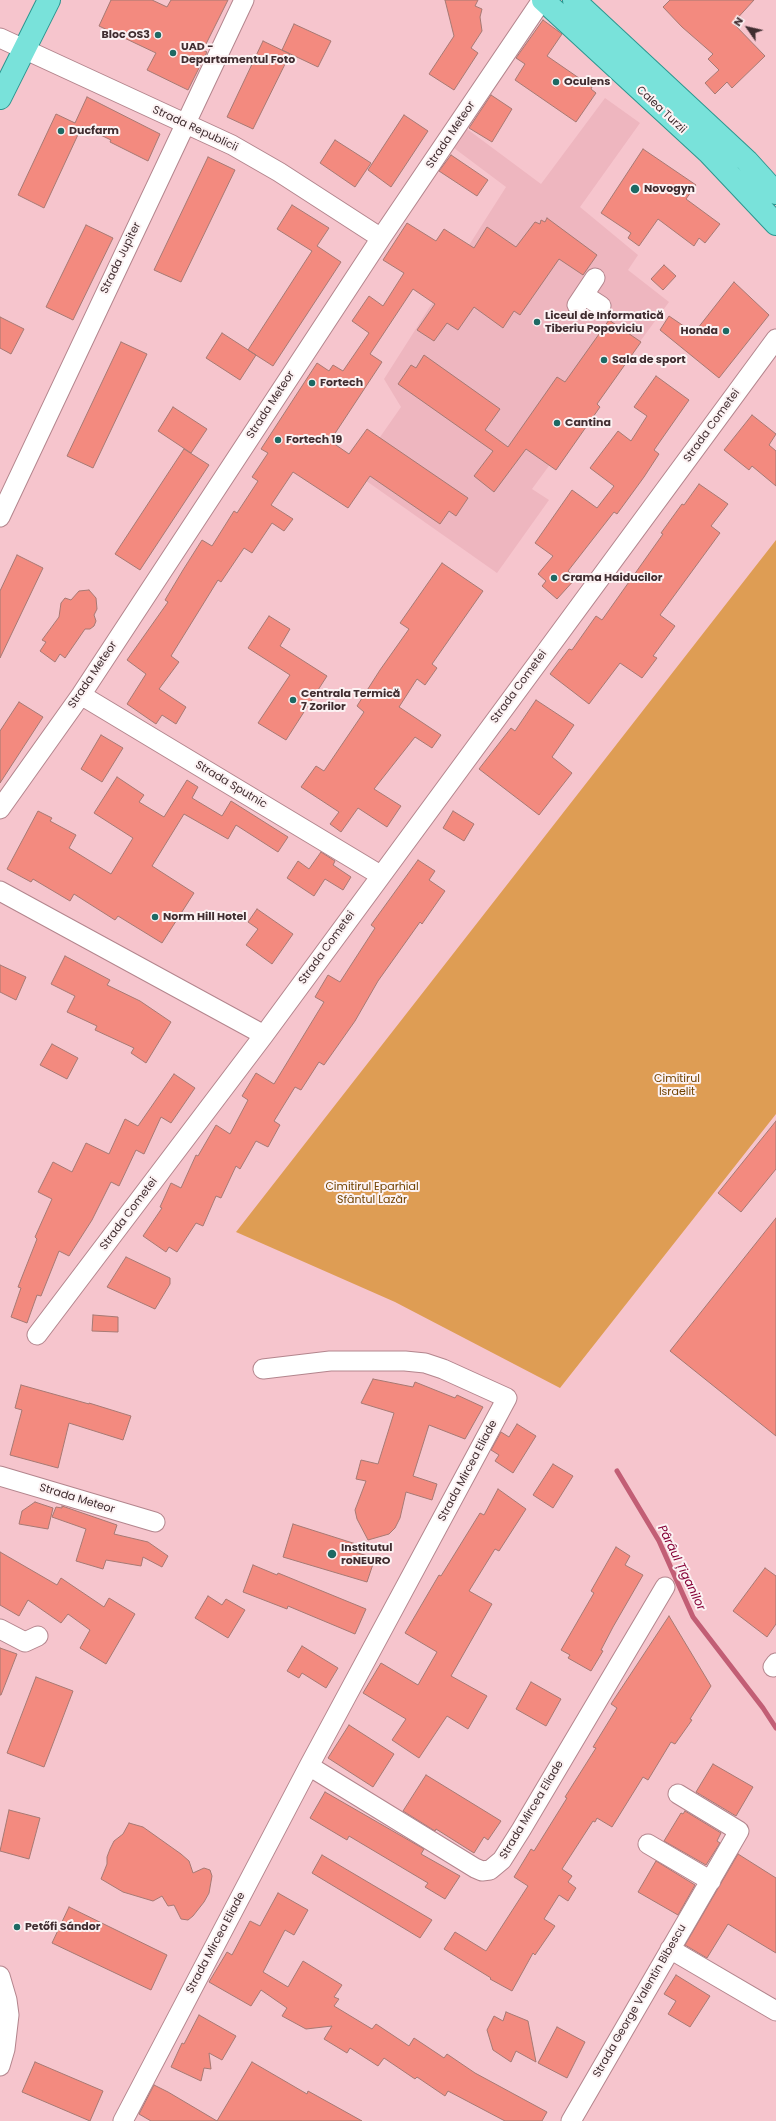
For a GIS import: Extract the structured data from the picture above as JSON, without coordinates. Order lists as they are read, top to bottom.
{
  "streets": {
    "main road": ["Calea Turzii"],
    "street": [
      "Strada Republicii",
      "Strada Meteor",
      "Strada Jupiter",
      "Strada Cometei",
      "Strada Sputnic",
      "Strada Mircea Eliade",
      "Strada George Valentin Bibescu"
    ]
  },
  "crossings": [
    ["Calea Turzii", "Strada Meteor"],
    ["Strada Republicii", "Strada Meteor"],
    ["Strada Republicii", "Strada Jupiter"],
    ["Strada Meteor", "Strada Sputnic"],
    ["Strada Cometei", "Strada Sputnic"]
  ],
  "water": ["Pârâul Țiganilor"],
  "parks": ["Cimitirul Israelit", "Cimitirul Eparhial Sfântul Lazăr"],
  "places": [
    "Bloc OS3",
    "UAD - Departamentul Foto",
    "Oculens",
    "Ducfarm",
    "Novogyn",
    "Liceul de Informatică Tiberiu Popoviciu",
    "Honda",
    "Sala de sport",
    "Fortech",
    "Cantina",
    "Fortech 19",
    "Crama Haiducilor",
    "Centrala Termică 7 Zorilor",
    "Norm Hill Hotel",
    "Institutul roNEURO",
    "Petőfi Sándor"
  ],
  "north": "top left"
}
